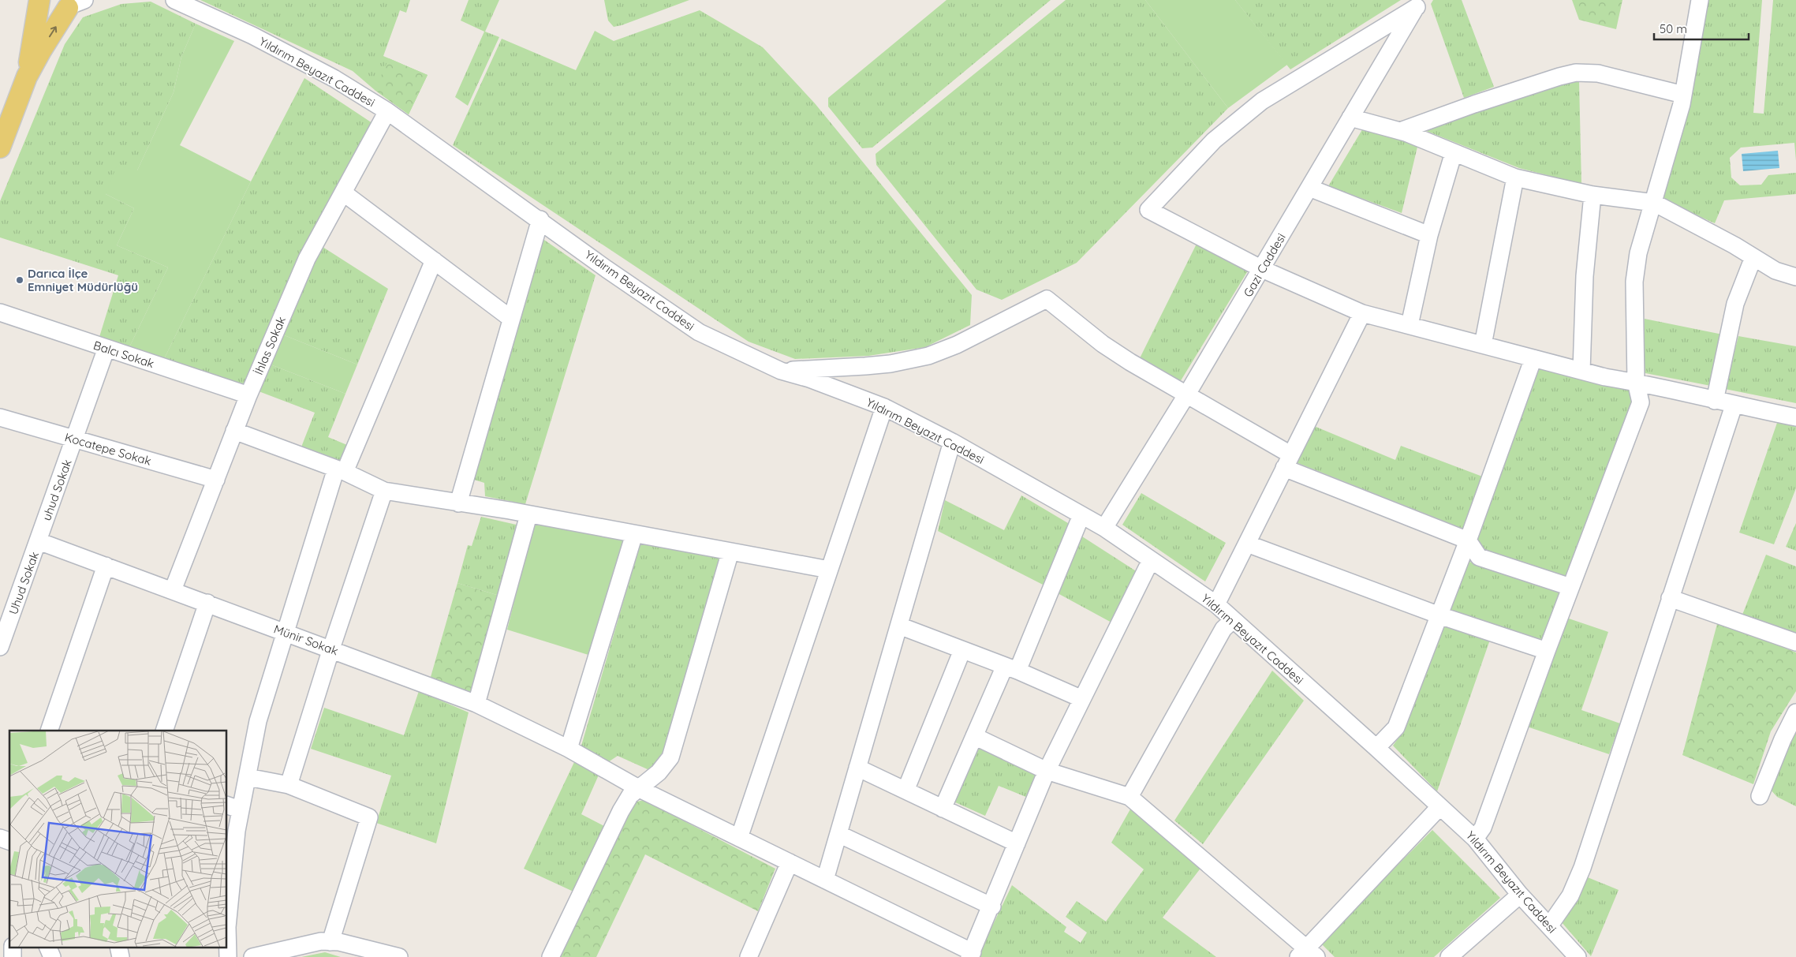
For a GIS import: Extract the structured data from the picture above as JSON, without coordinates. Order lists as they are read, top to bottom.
{
  "streets": {
    "street": [
      "Yıldırım Beyazıt Caddesi",
      "Gazi Caddesi",
      "İhlas Sokak",
      "Balcı Sokak",
      "Kocatepe Sokak",
      "uhud Sokak",
      "Uhud Sokak",
      "Münir Sokak"
    ]
  },
  "crossings": [
    ["Yıldırım Beyazıt Caddesi", "Gazi Caddesi"],
    ["Yıldırım Beyazıt Caddesi", "İhlas Sokak"],
    ["İhlas Sokak", "Balcı Sokak"],
    ["İhlas Sokak", "Kocatepe Sokak"],
    ["İhlas Sokak", "Münir Sokak"],
    ["Kocatepe Sokak", "uhud Sokak"],
    ["uhud Sokak", "Uhud Sokak"],
    ["uhud Sokak", "Münir Sokak"],
    ["Uhud Sokak", "Münir Sokak"]
  ],
  "places": ["Darıca İlçe Emniyet Müdürlüğü"],
  "scale_bar": "50 m"
}
